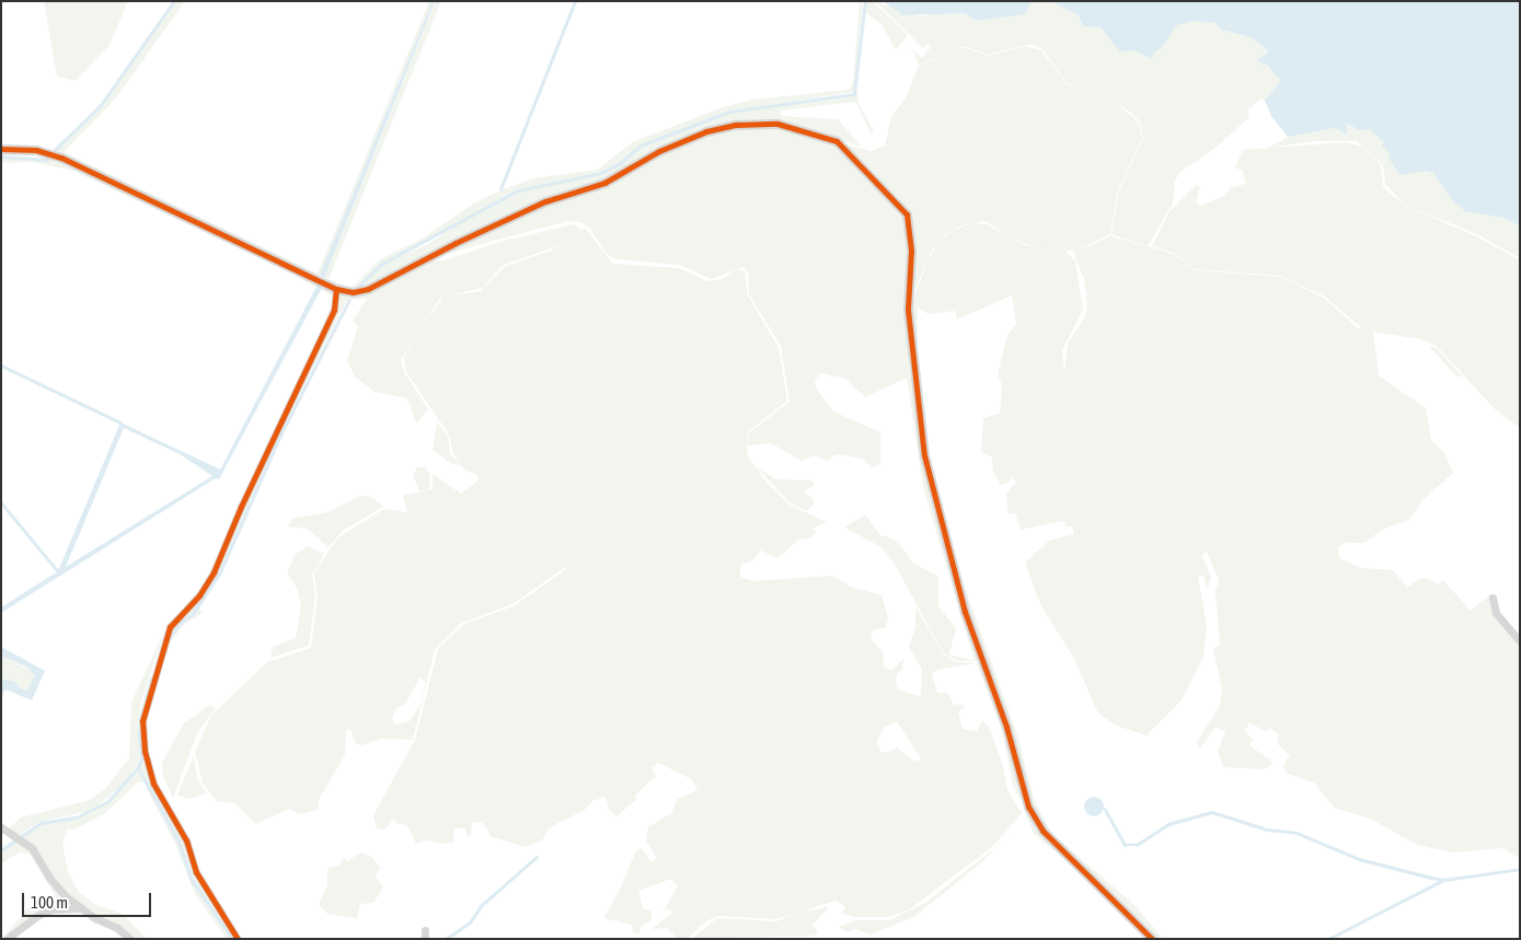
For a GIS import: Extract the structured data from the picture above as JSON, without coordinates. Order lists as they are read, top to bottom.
{
  "scale_bar": "100 m"
}
